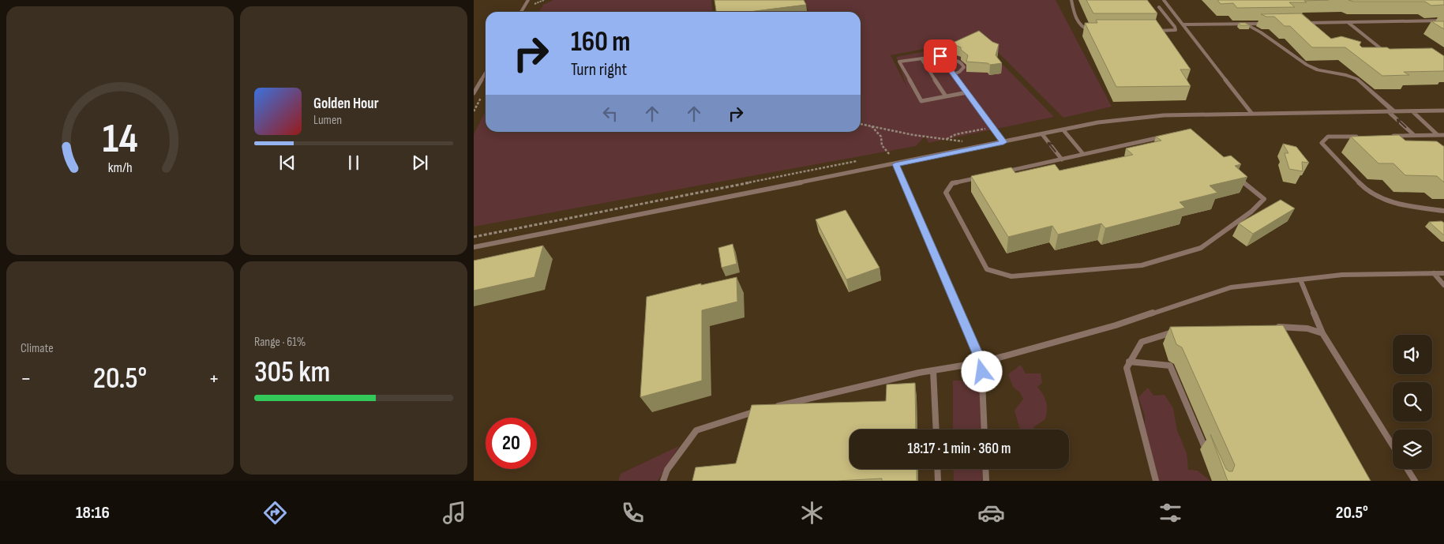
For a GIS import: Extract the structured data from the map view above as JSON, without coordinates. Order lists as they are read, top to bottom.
{
  "page": {
    "turn": ["160 m", "Turn right"],
    "song": ["Golden Hour", "Lumen"],
    "tile": [
      "Climate",
      ["Range · 61%", "305 km"]
    ],
    "heat": ["−", "20.5°", "+"],
    "limit": "20",
    "trip": "18:17 · 1 min · 360 m",
    "tabs": ["18:16", "20.5°"],
    "gauge": ["14", "km/h"]
  }
}
